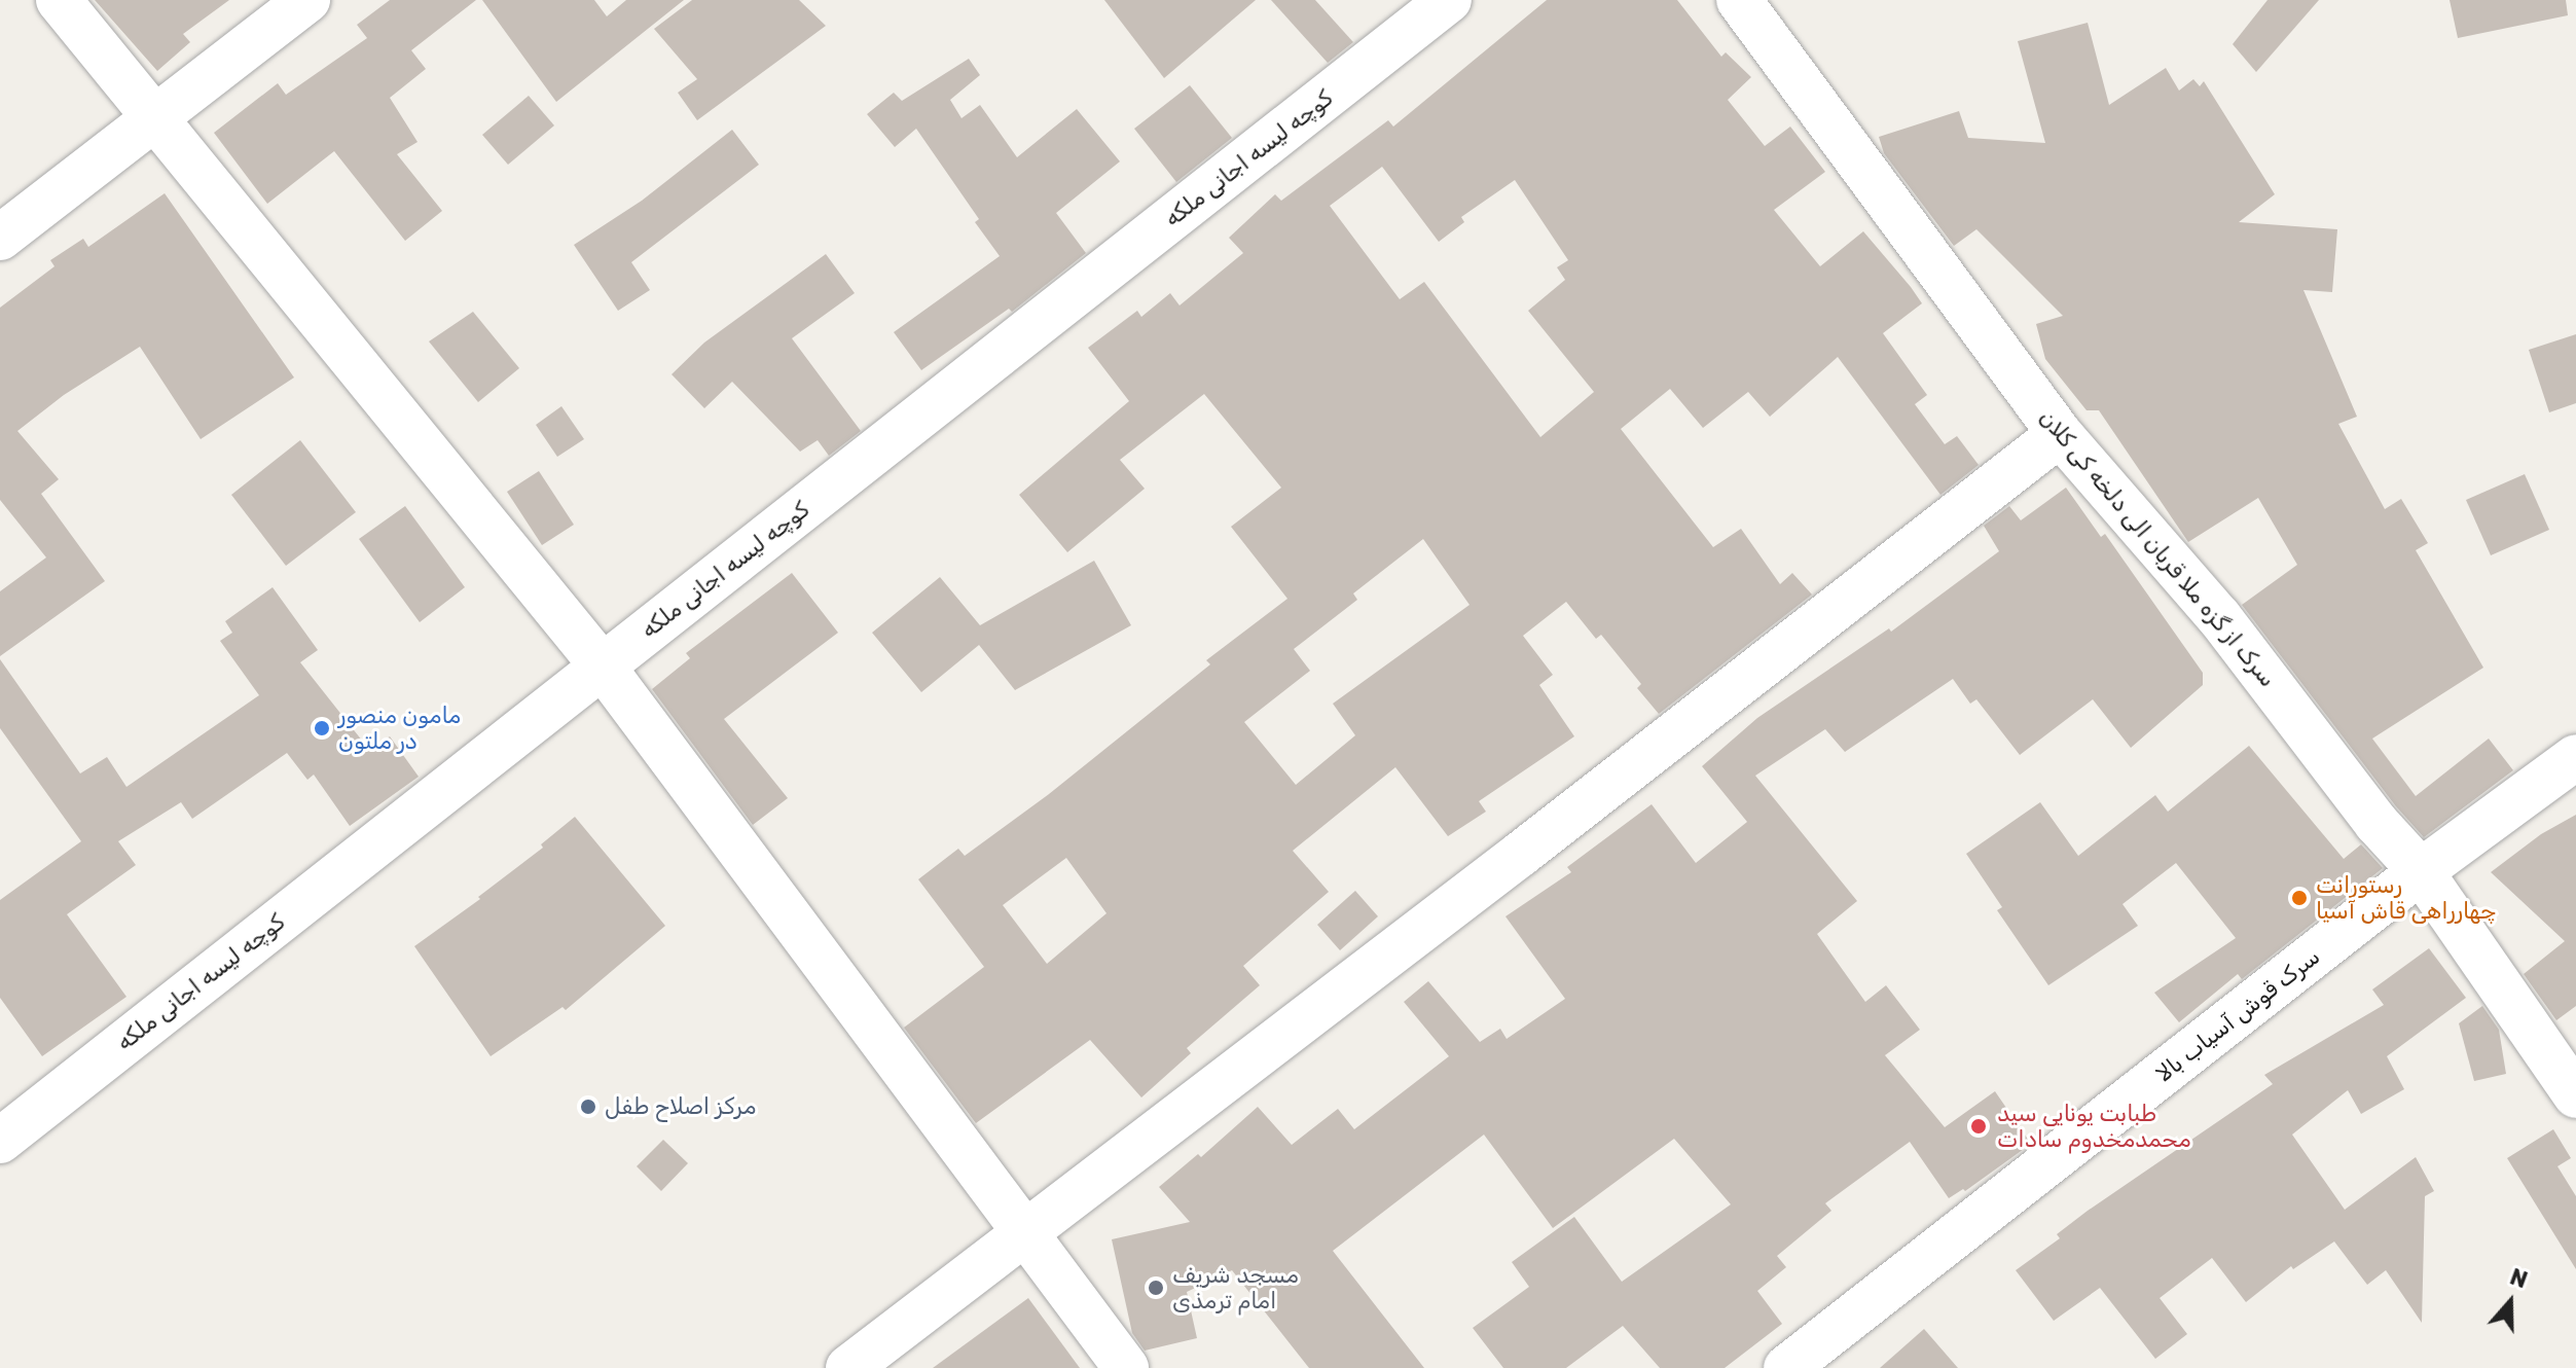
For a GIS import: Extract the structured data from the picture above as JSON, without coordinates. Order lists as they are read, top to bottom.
{
  "streets": {
    "street": ["کوچه لیسه اجانی ملکه", "سرک از گزه ملا قربان الی دلخه کی کلان", "سرک قوش آسیاب بالا"]
  },
  "crossings": [
    ["سرک از گزه ملا قربان الی دلخه کی کلان", "سرک قوش آسیاب بالا"]
  ],
  "places": [
    "مامون منصور در ملتون",
    "رستورانت چهارراهی قاش آسیا",
    "مرکز اصلاح طفل",
    "طبابت یونایی سید محمدمخدوم سادات",
    "مسجد شریف امام ترمذی"
  ],
  "north": "top"
}
